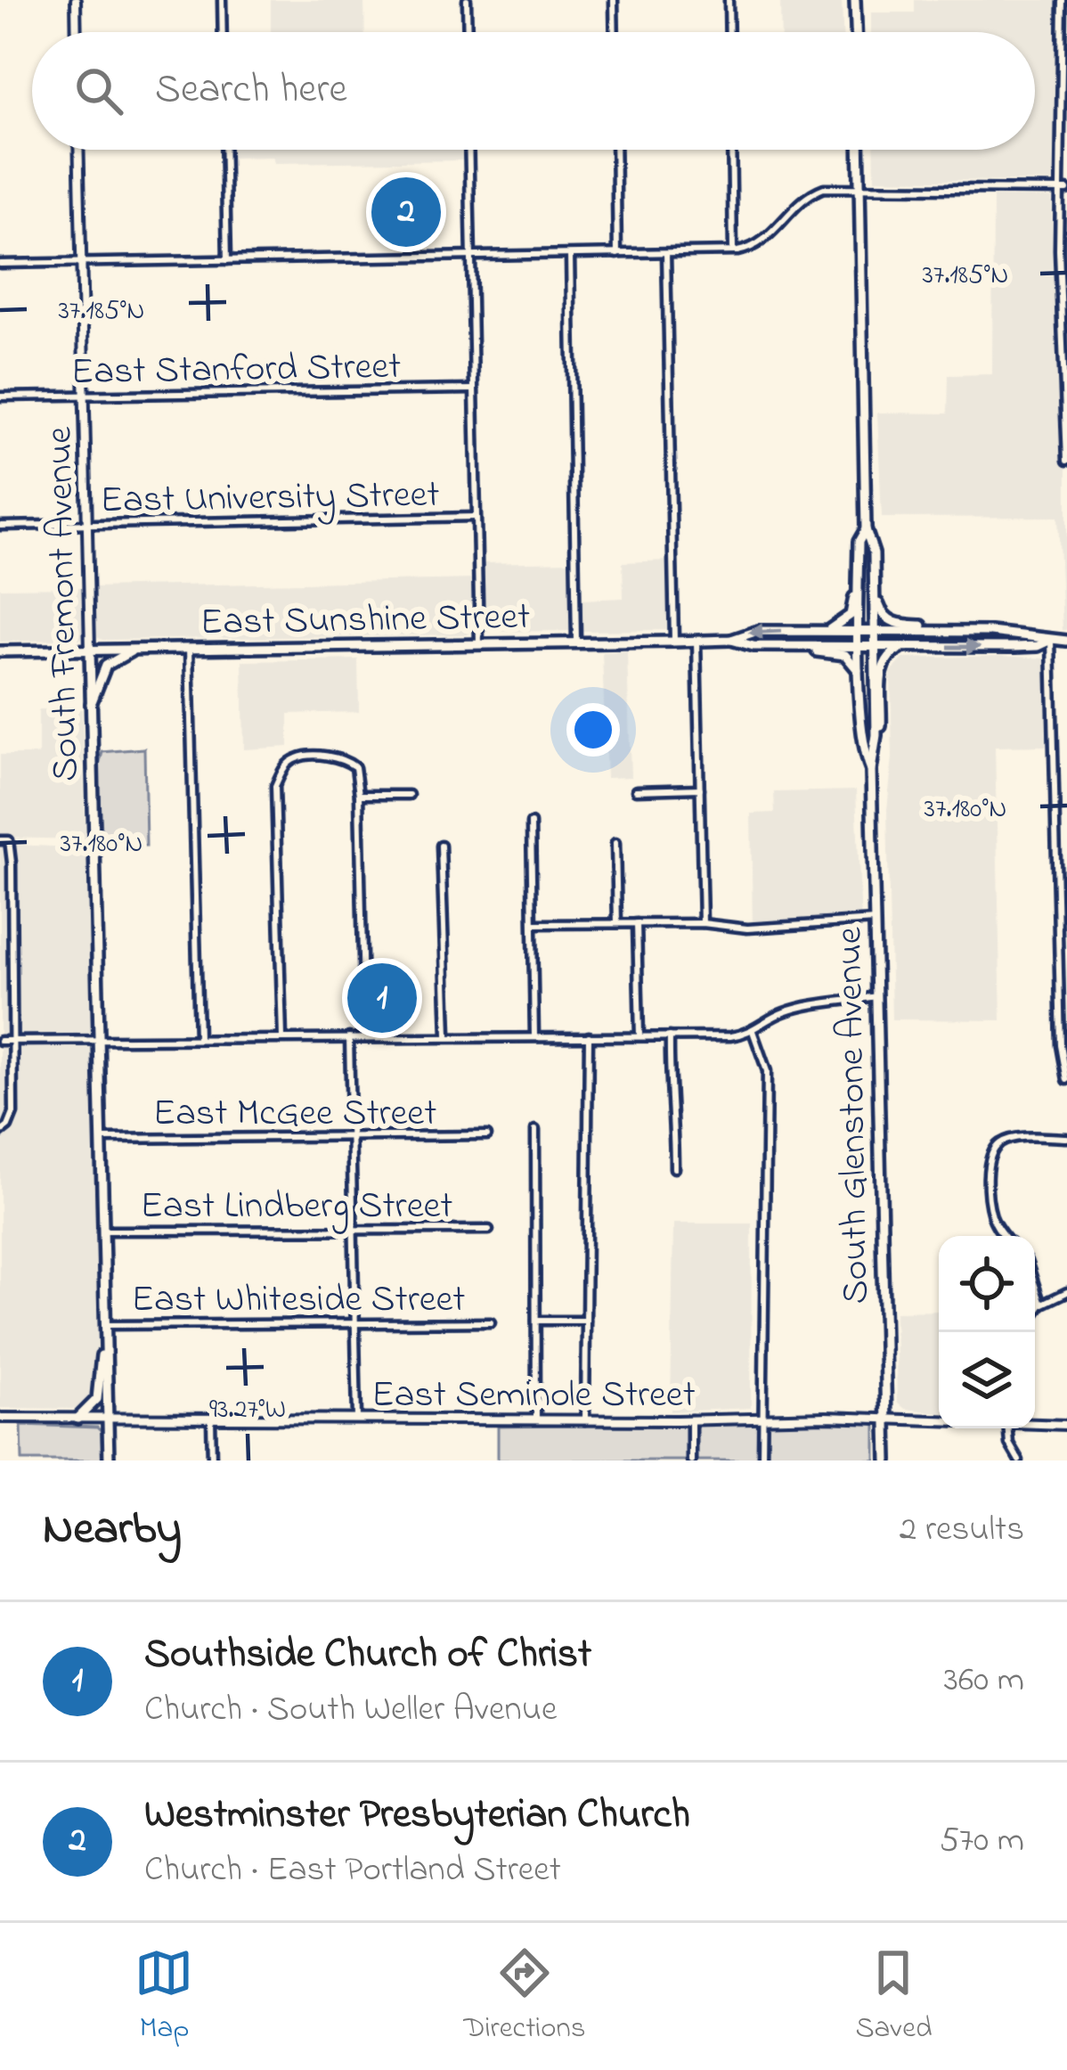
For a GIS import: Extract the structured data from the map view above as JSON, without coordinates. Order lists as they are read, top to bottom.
{
  "streets": {
    "main road": ["South Fremont Avenue", "East Sunshine Street", "South Glenstone Avenue"],
    "street": [
      "East Stanford Street",
      "East University Street",
      "East McGee Street",
      "East Lindberg Street",
      "East Whiteside Street",
      "East Seminole Street"
    ]
  },
  "crossings": [
    ["East Stanford Street", "South Fremont Avenue"],
    ["East University Street", "South Fremont Avenue"],
    ["South Fremont Avenue", "East Sunshine Street"],
    ["South Fremont Avenue", "East McGee Street"],
    ["South Fremont Avenue", "East Lindberg Street"],
    ["South Fremont Avenue", "East Whiteside Street"],
    ["South Fremont Avenue", "East Seminole Street"],
    ["East Sunshine Street", "South Glenstone Avenue"],
    ["South Glenstone Avenue", "East Seminole Street"]
  ],
  "page": {
    "search": "Search here",
    "pins": ["2", "1"],
    "heading": ["Nearby", "2 results"],
    "list": [
      {
        "mark": "1",
        "name": "Southside Church of Christ",
        "note": "Church · South Weller Avenue",
        "value": "360 m"
      },
      {
        "mark": "2",
        "name": "Westminster Presbyterian Church",
        "note": "Church · East Portland Street",
        "value": "570 m"
      }
    ],
    "nav": ["Map", "Directions", "Saved"]
  },
  "coordinates": ["37.185°N", "37.180°N", "93.27°W"]
}
